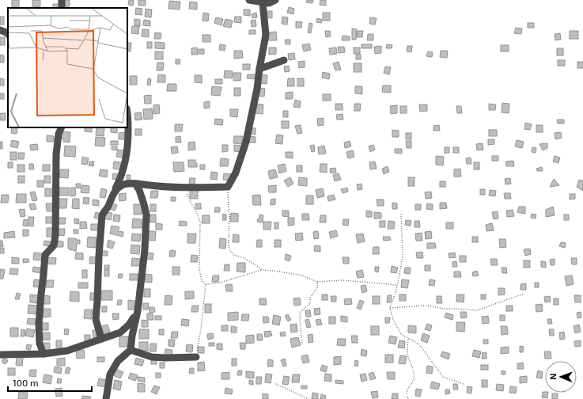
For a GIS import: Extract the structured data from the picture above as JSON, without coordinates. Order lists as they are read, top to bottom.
{
  "scale_bar": "100 m",
  "north": "left"
}
